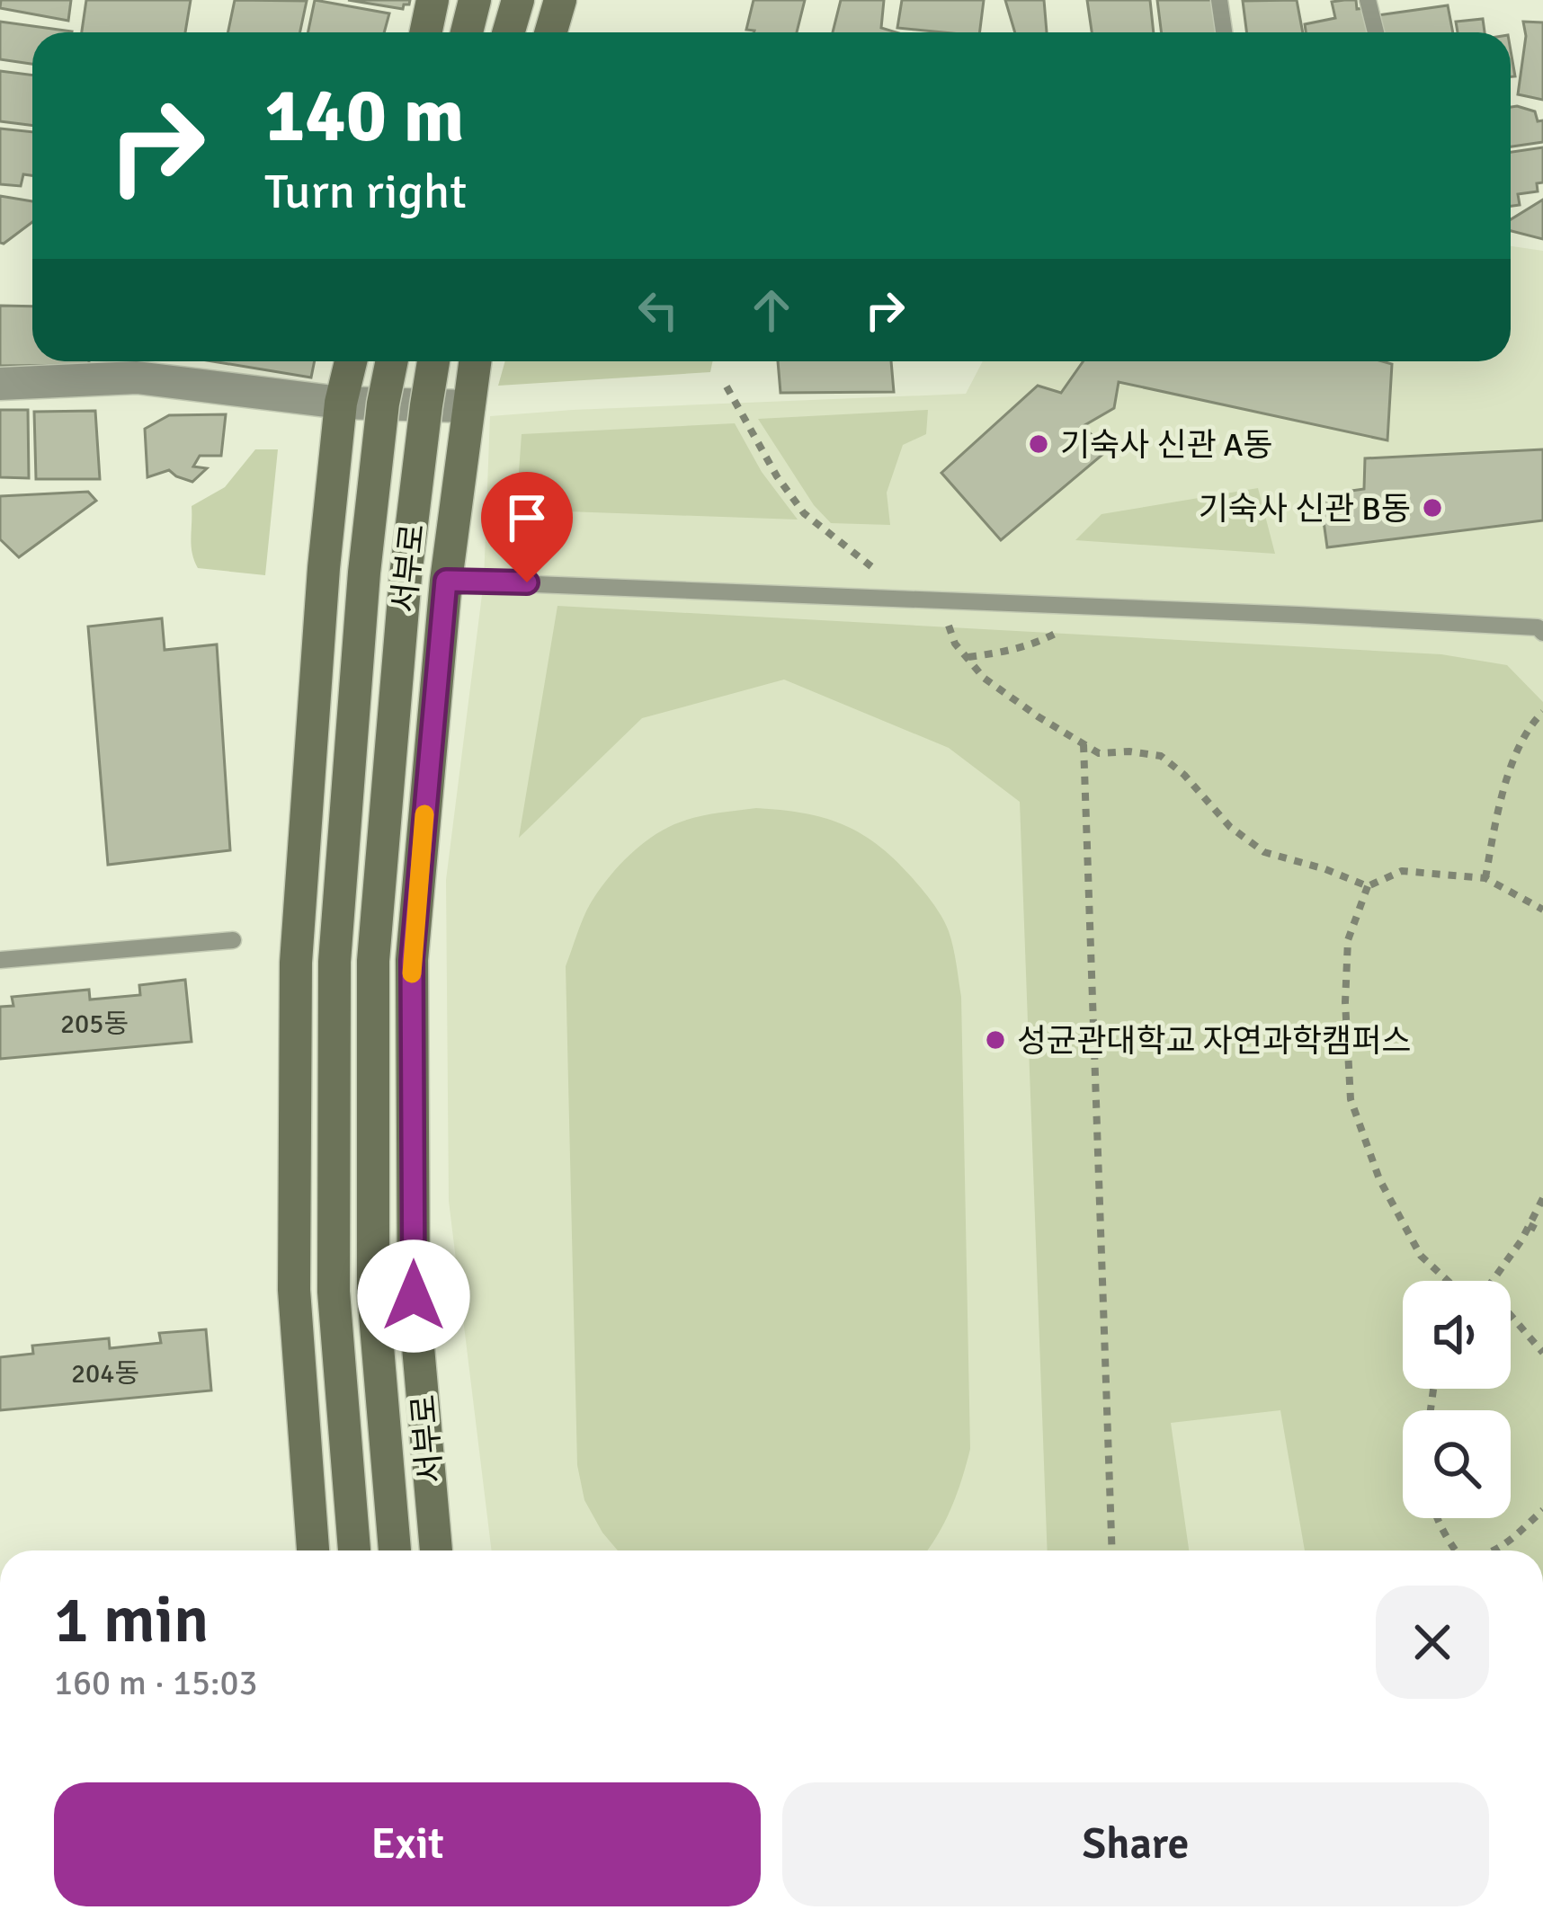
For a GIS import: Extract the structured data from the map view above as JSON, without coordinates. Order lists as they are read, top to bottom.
{
  "streets": {
    "street": ["서부로"]
  },
  "places": ["기숙사 신관 A동", "기숙사 신관 B동", "성균관대학교 자연과학캠퍼스"],
  "house_numbers": ["205동", "204동"],
  "page": {
    "turn": ["140 m", "Turn right"],
    "heading": ["1 min", "160 m · 15:03"],
    "buttons": ["Exit", "Share"]
  }
}
